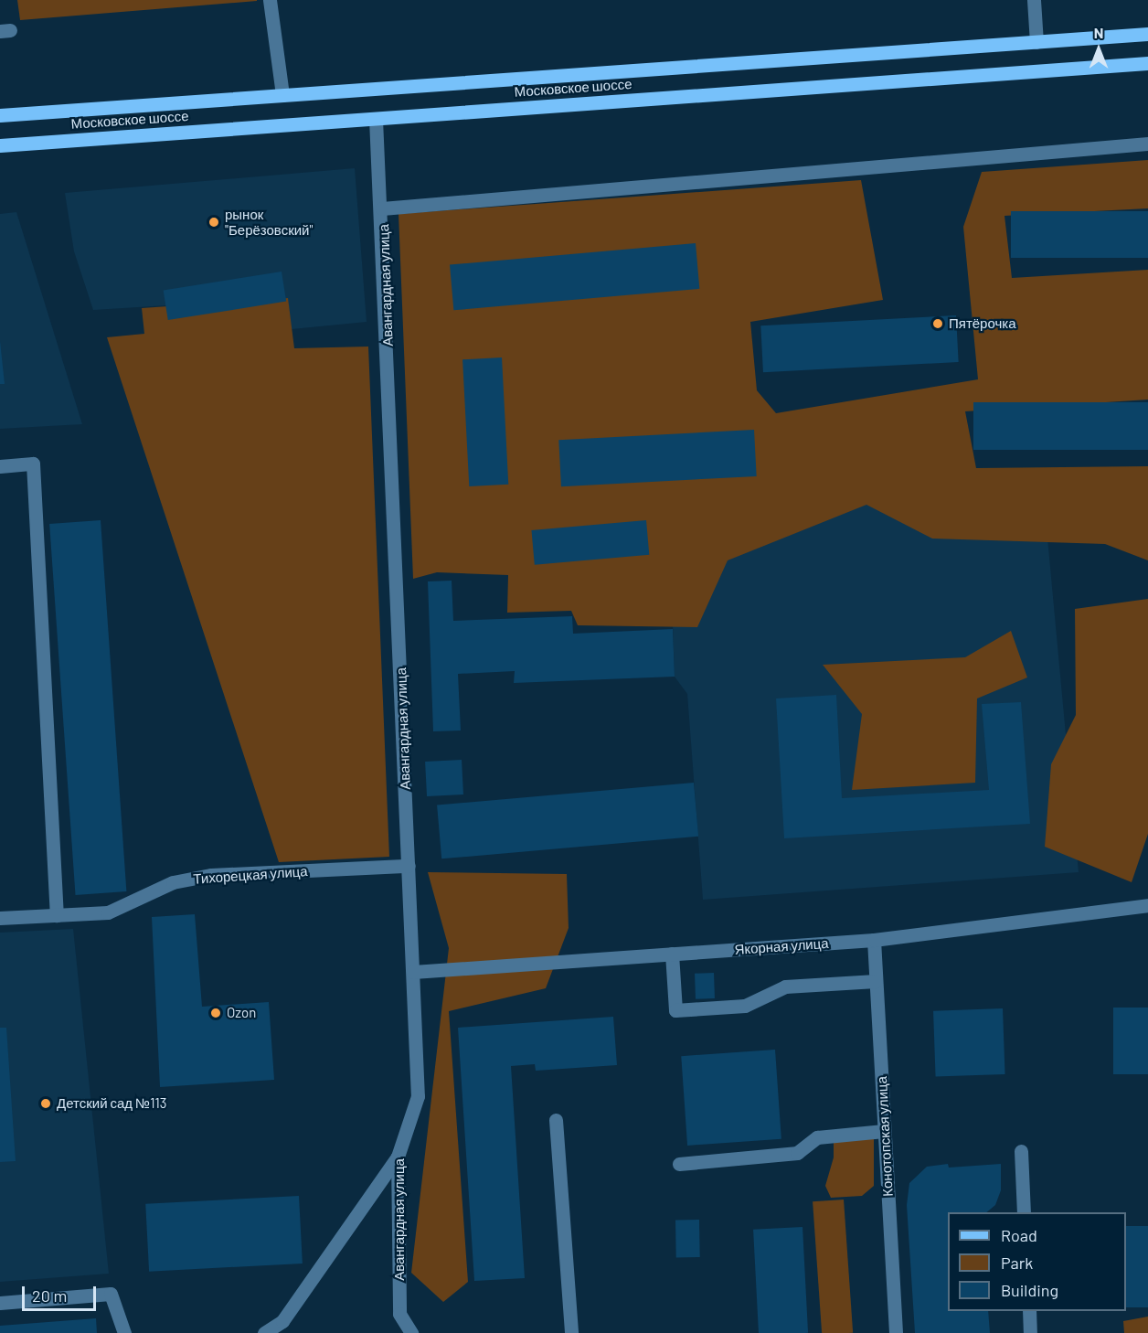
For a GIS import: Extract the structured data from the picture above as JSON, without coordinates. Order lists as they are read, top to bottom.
{
  "streets": {
    "main road": ["Московское шоссе"],
    "street": [
      "Авангардная улица",
      "Тихорецкая улица",
      "Якорная улица",
      "Конотопская улица"
    ]
  },
  "crossings": [
    ["Московское шоссе", "Авангардная улица"],
    ["Авангардная улица", "Тихорецкая улица"],
    ["Авангардная улица", "Якорная улица"],
    ["Якорная улица", "Конотопская улица"]
  ],
  "places": [
    "рынок \"Берёзовский\"",
    "Пятёрочка",
    "Ozon",
    "Детский сад №113"
  ],
  "legend": ["Road", "Park", "Building"],
  "scale_bar": "20 m",
  "north": "top"
}
